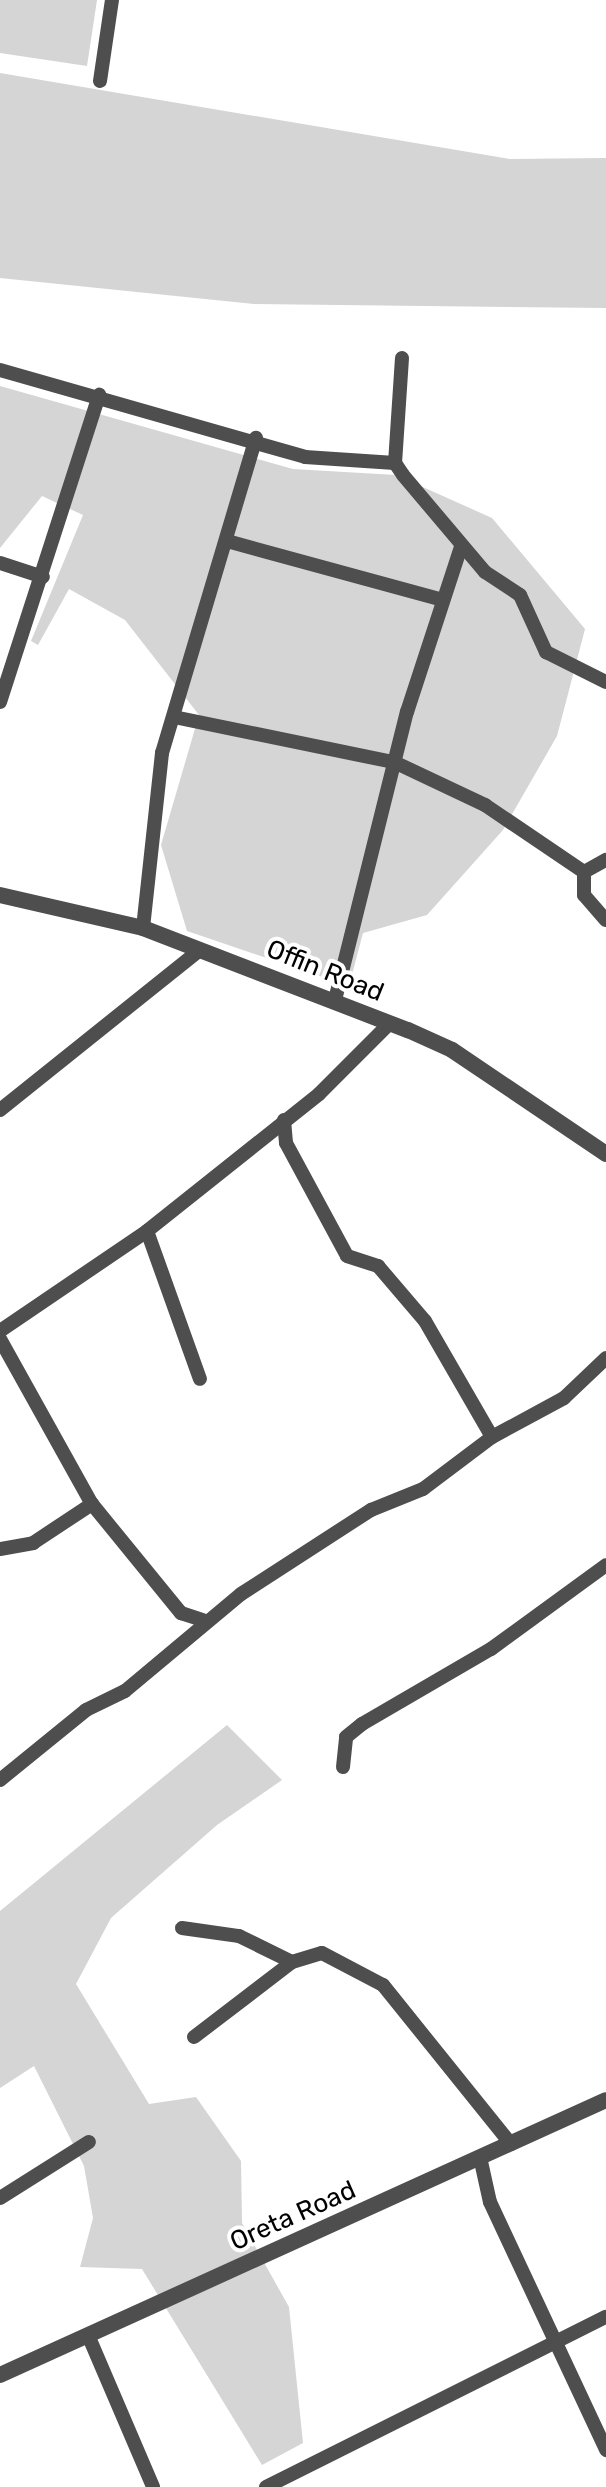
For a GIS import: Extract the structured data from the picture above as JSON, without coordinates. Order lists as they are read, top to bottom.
{
  "streets": {
    "street": ["Offin Road", "Oreta Road"]
  }
}
